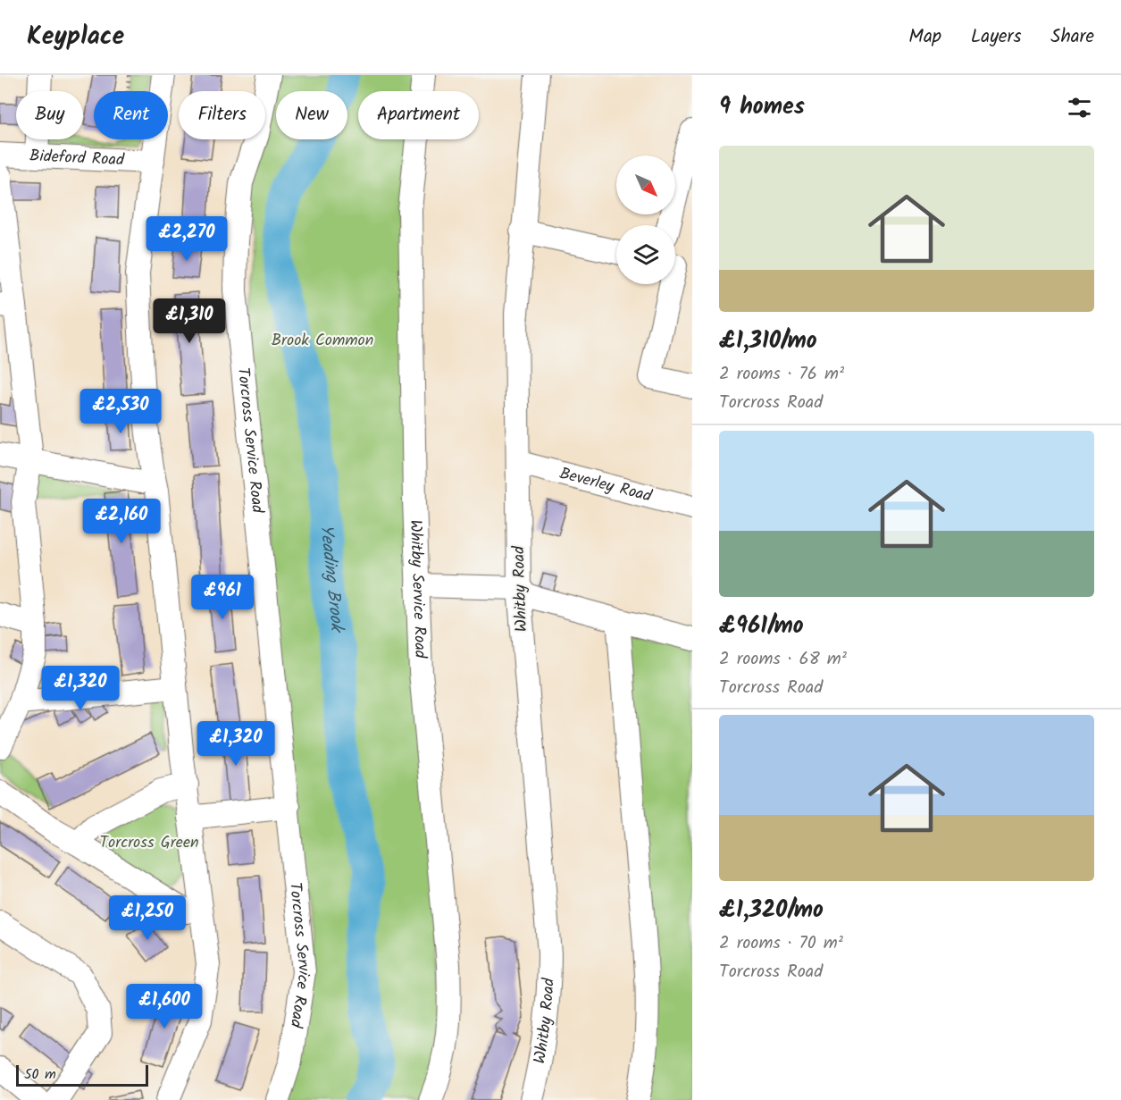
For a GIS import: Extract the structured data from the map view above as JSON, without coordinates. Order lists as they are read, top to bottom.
{
  "streets": {
    "street": [
      "Bideford Road",
      "Torcross Service Road",
      "Beverley Road",
      "Whitby Service Road",
      "Whitby Road"
    ]
  },
  "crossings": [
    ["Beverley Road", "Whitby Road"]
  ],
  "water": ["Yeading Brook"],
  "parks": ["Brook Common", "Torcross Green"],
  "scale_bar": "50 m",
  "north": "bottom right",
  "page": {
    "header": "Keyplace",
    "nav": ["Map", "Layers", "Share"],
    "heading": "9 homes",
    "chip": [
      "Buy",
      "Rent",
      "Filters",
      "New",
      "Apartment"
    ],
    "list": [
      {
        "name": "£1,310/mo",
        "note": "2 rooms · 76 m² · Torcross Road"
      },
      {
        "name": "£961/mo",
        "note": "2 rooms · 68 m² · Torcross Road"
      },
      {
        "name": "£1,320/mo",
        "note": "2 rooms · 70 m² · Torcross Road"
      }
    ],
    "price": [
      "£2,270",
      "£1,310",
      "£2,530",
      "£2,160",
      "£961",
      "£1,320",
      "£1,320",
      "£1,250",
      "£1,600"
    ],
    "scale": "50 m"
  }
}
